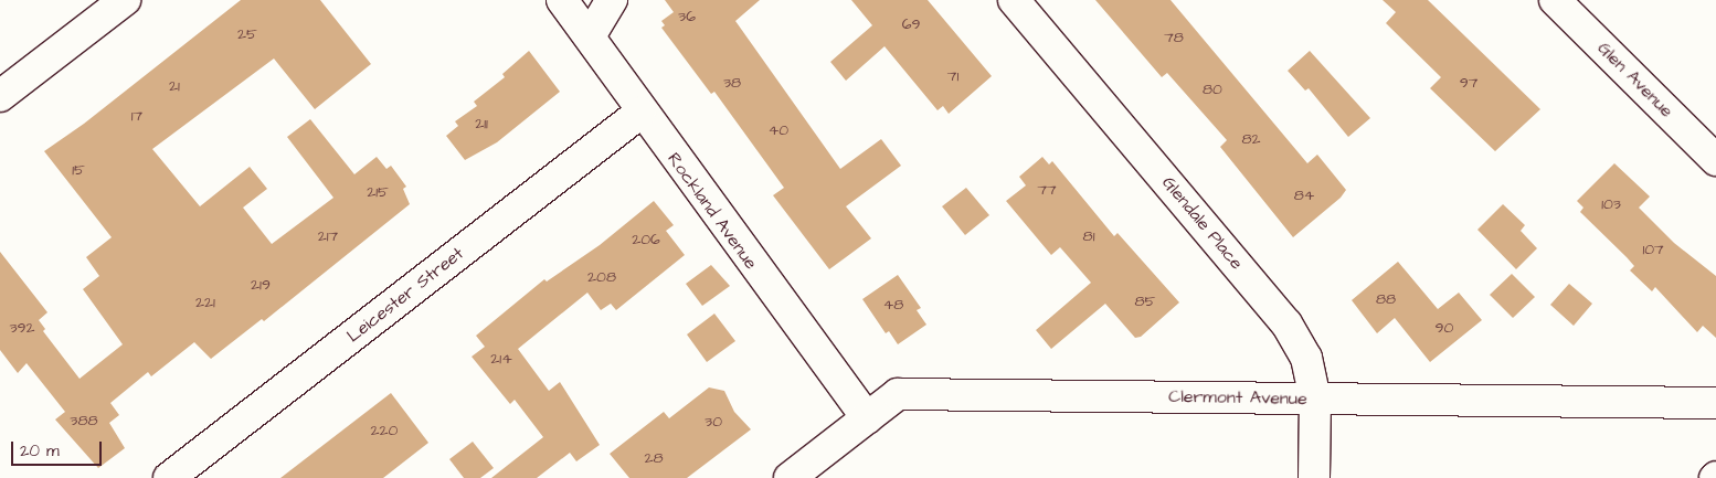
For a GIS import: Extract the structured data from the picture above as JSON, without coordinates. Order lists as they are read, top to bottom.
{
  "streets": {
    "street": [
      "Glen Avenue",
      "Rockland Avenue",
      "Glendale Place",
      "Leicester Street",
      "Clermont Avenue"
    ]
  },
  "crossings": [
    ["Rockland Avenue", "Leicester Street"],
    ["Rockland Avenue", "Clermont Avenue"],
    ["Glendale Place", "Clermont Avenue"]
  ],
  "house_numbers": [
    "36",
    "69",
    "25",
    "78",
    "71",
    "38",
    "97",
    "21",
    "80",
    "17",
    "211",
    "40",
    "82",
    "15",
    "77",
    "215",
    "84",
    "103",
    "217",
    "81",
    "206",
    "107",
    "208",
    "219",
    "88",
    "85",
    "221",
    "48",
    "392",
    "90",
    "214",
    "388",
    "30",
    "220",
    "28"
  ],
  "scale_bar": "20 m"
}
